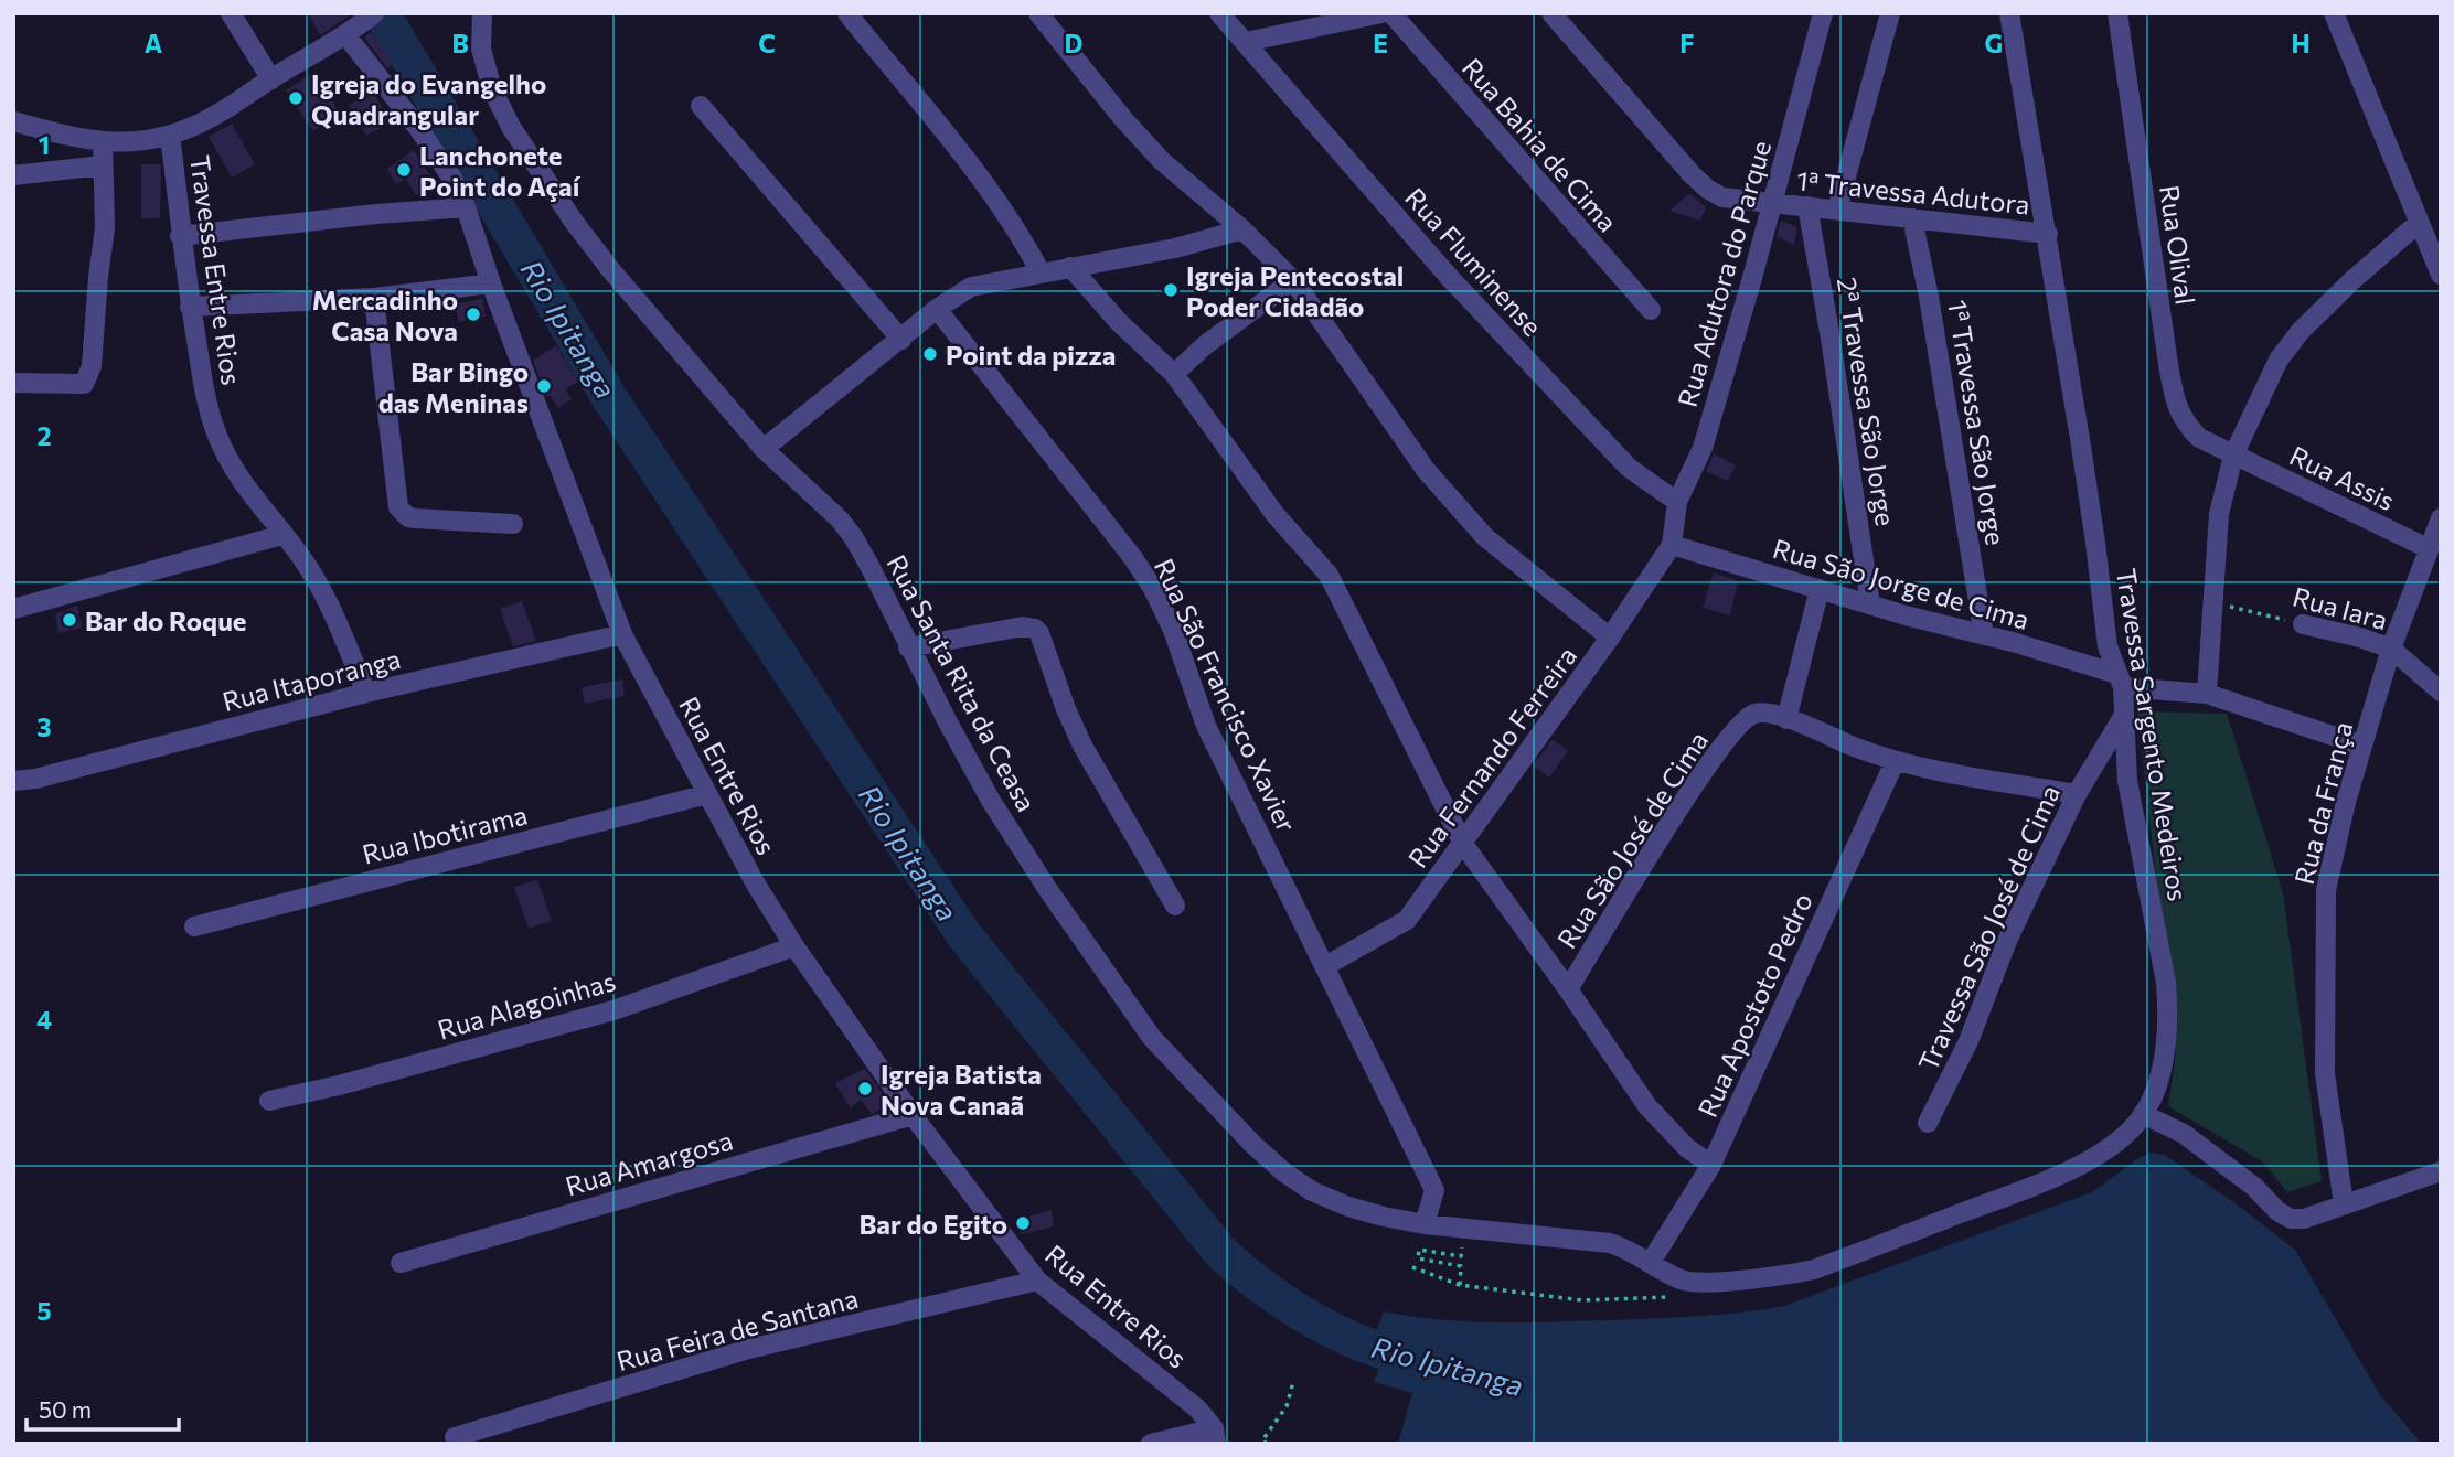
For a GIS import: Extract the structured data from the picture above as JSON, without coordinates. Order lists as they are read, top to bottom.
{
  "streets": {
    "street": [
      "Rua Bahia de Cima",
      "1ª Travessa Adutora",
      "Rua Olival",
      "Rua Fluminense",
      "Travessa Entre Rios",
      "Rua Adutora do Parque",
      "2ª Travessa São Jorge",
      "1ª Travessa São Jorge",
      "Rua Assis",
      "Rua São Jorge de Cima",
      "Rua Iara",
      "Rua Itaporanga",
      "Rua Santa Rita da Ceasa",
      "Rua São Francisco Xavier",
      "Travessa Sargento Medeiros",
      "Rua Fernando Ferreira",
      "Rua Entre Rios",
      "Rua da França",
      "Rua Ibotirama",
      "Rua São José de Cima",
      "Travessa São José de Cima",
      "Rua Alagoinhas",
      "Rua Apostoto Pedro",
      "Rua Amargosa",
      "Rua Feira de Santana"
    ]
  },
  "crossings": [
    ["1ª Travessa Adutora", "Rua Adutora do Parque"],
    ["1ª Travessa Adutora", "2ª Travessa São Jorge"],
    ["1ª Travessa Adutora", "1ª Travessa São Jorge"],
    ["1ª Travessa Adutora", "Travessa Sargento Medeiros"],
    ["Rua Olival", "Rua Assis"],
    ["Rua Fluminense", "Rua Adutora do Parque"],
    ["Travessa Entre Rios", "Rua Itaporanga"],
    ["Rua Adutora do Parque", "Rua São Jorge de Cima"],
    ["Rua Adutora do Parque", "Rua Fernando Ferreira"],
    ["2ª Travessa São Jorge", "Rua São Jorge de Cima"],
    ["1ª Travessa São Jorge", "Rua São Jorge de Cima"],
    ["Rua Assis", "Rua da França"],
    ["Rua São Jorge de Cima", "Travessa Sargento Medeiros"],
    ["Rua São Jorge de Cima", "Rua Fernando Ferreira"],
    ["Rua São Jorge de Cima", "Rua da França"],
    ["Rua Iara", "Rua da França"],
    ["Rua Itaporanga", "Rua Entre Rios"],
    ["Rua Santa Rita da Ceasa", "Rua São Francisco Xavier"],
    ["Rua Santa Rita da Ceasa", "Travessa Sargento Medeiros"],
    ["Rua Santa Rita da Ceasa", "Rua Apostoto Pedro"],
    ["Rua São Francisco Xavier", "Rua Fernando Ferreira"],
    ["Travessa Sargento Medeiros", "Travessa São José de Cima"],
    ["Travessa Sargento Medeiros", "Rua Apostoto Pedro"],
    ["Rua Fernando Ferreira", "Rua São José de Cima"],
    ["Rua Entre Rios", "Rua Ibotirama"],
    ["Rua Entre Rios", "Rua Alagoinhas"],
    ["Rua Entre Rios", "Rua Amargosa"],
    ["Rua Entre Rios", "Rua Feira de Santana"],
    ["Rua São José de Cima", "Rua Apostoto Pedro"]
  ],
  "water": ["Rio Ipitanga"],
  "places": [
    "Igreja do Evangelho Quadrangular",
    "Lanchonete Point do Açaí",
    "Igreja Pentecostal Poder Cidadão",
    "Mercadinho Casa Nova",
    "Point da pizza",
    "Bar Bingo das Meninas",
    "Bar do Roque",
    "Igreja Batista Nova Canaã",
    "Bar do Egito"
  ],
  "scale_bar": "50 m",
  "grid": {
    "columns": [
      "A",
      "B",
      "C",
      "D",
      "E",
      "F",
      "G",
      "H"
    ],
    "rows": [
      "1",
      "2",
      "3",
      "4",
      "5"
    ]
  }
}
